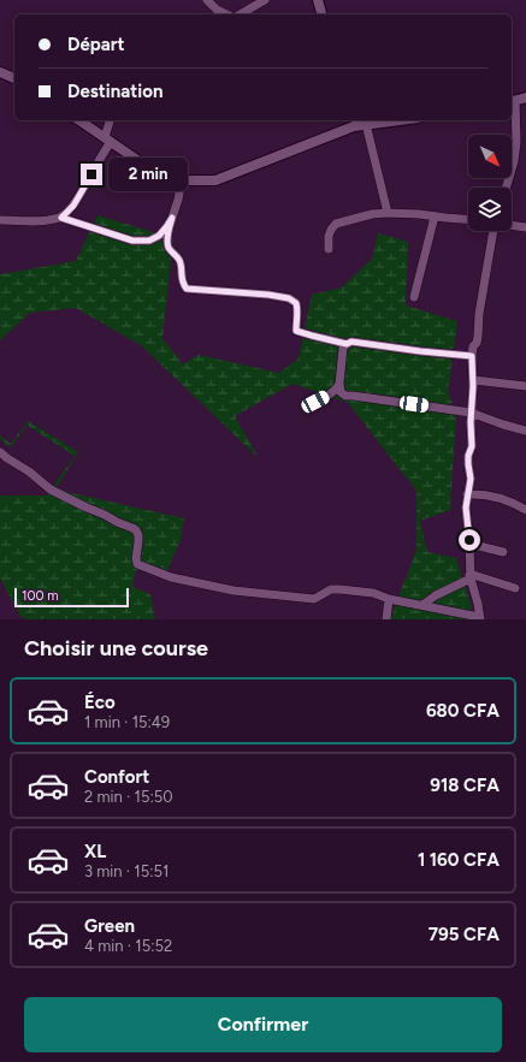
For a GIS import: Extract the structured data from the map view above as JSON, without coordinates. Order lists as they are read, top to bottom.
{
  "scale_bar": "100 m",
  "north": "bottom right",
  "page": {
    "banner": ["Départ", "Destination"],
    "bubble": "2 min",
    "scale": "100 m",
    "heading": "Choisir une course",
    "list": [
      {
        "name": "Éco",
        "note": "1 min · 15:49",
        "value": "680 CFA"
      },
      {
        "name": "Confort",
        "note": "2 min · 15:50",
        "value": "918 CFA"
      },
      {
        "name": "XL",
        "note": "3 min · 15:51",
        "value": "1 160 CFA"
      },
      {
        "name": "Green",
        "note": "4 min · 15:52",
        "value": "795 CFA"
      }
    ],
    "buttons": "Confirmer"
  }
}
